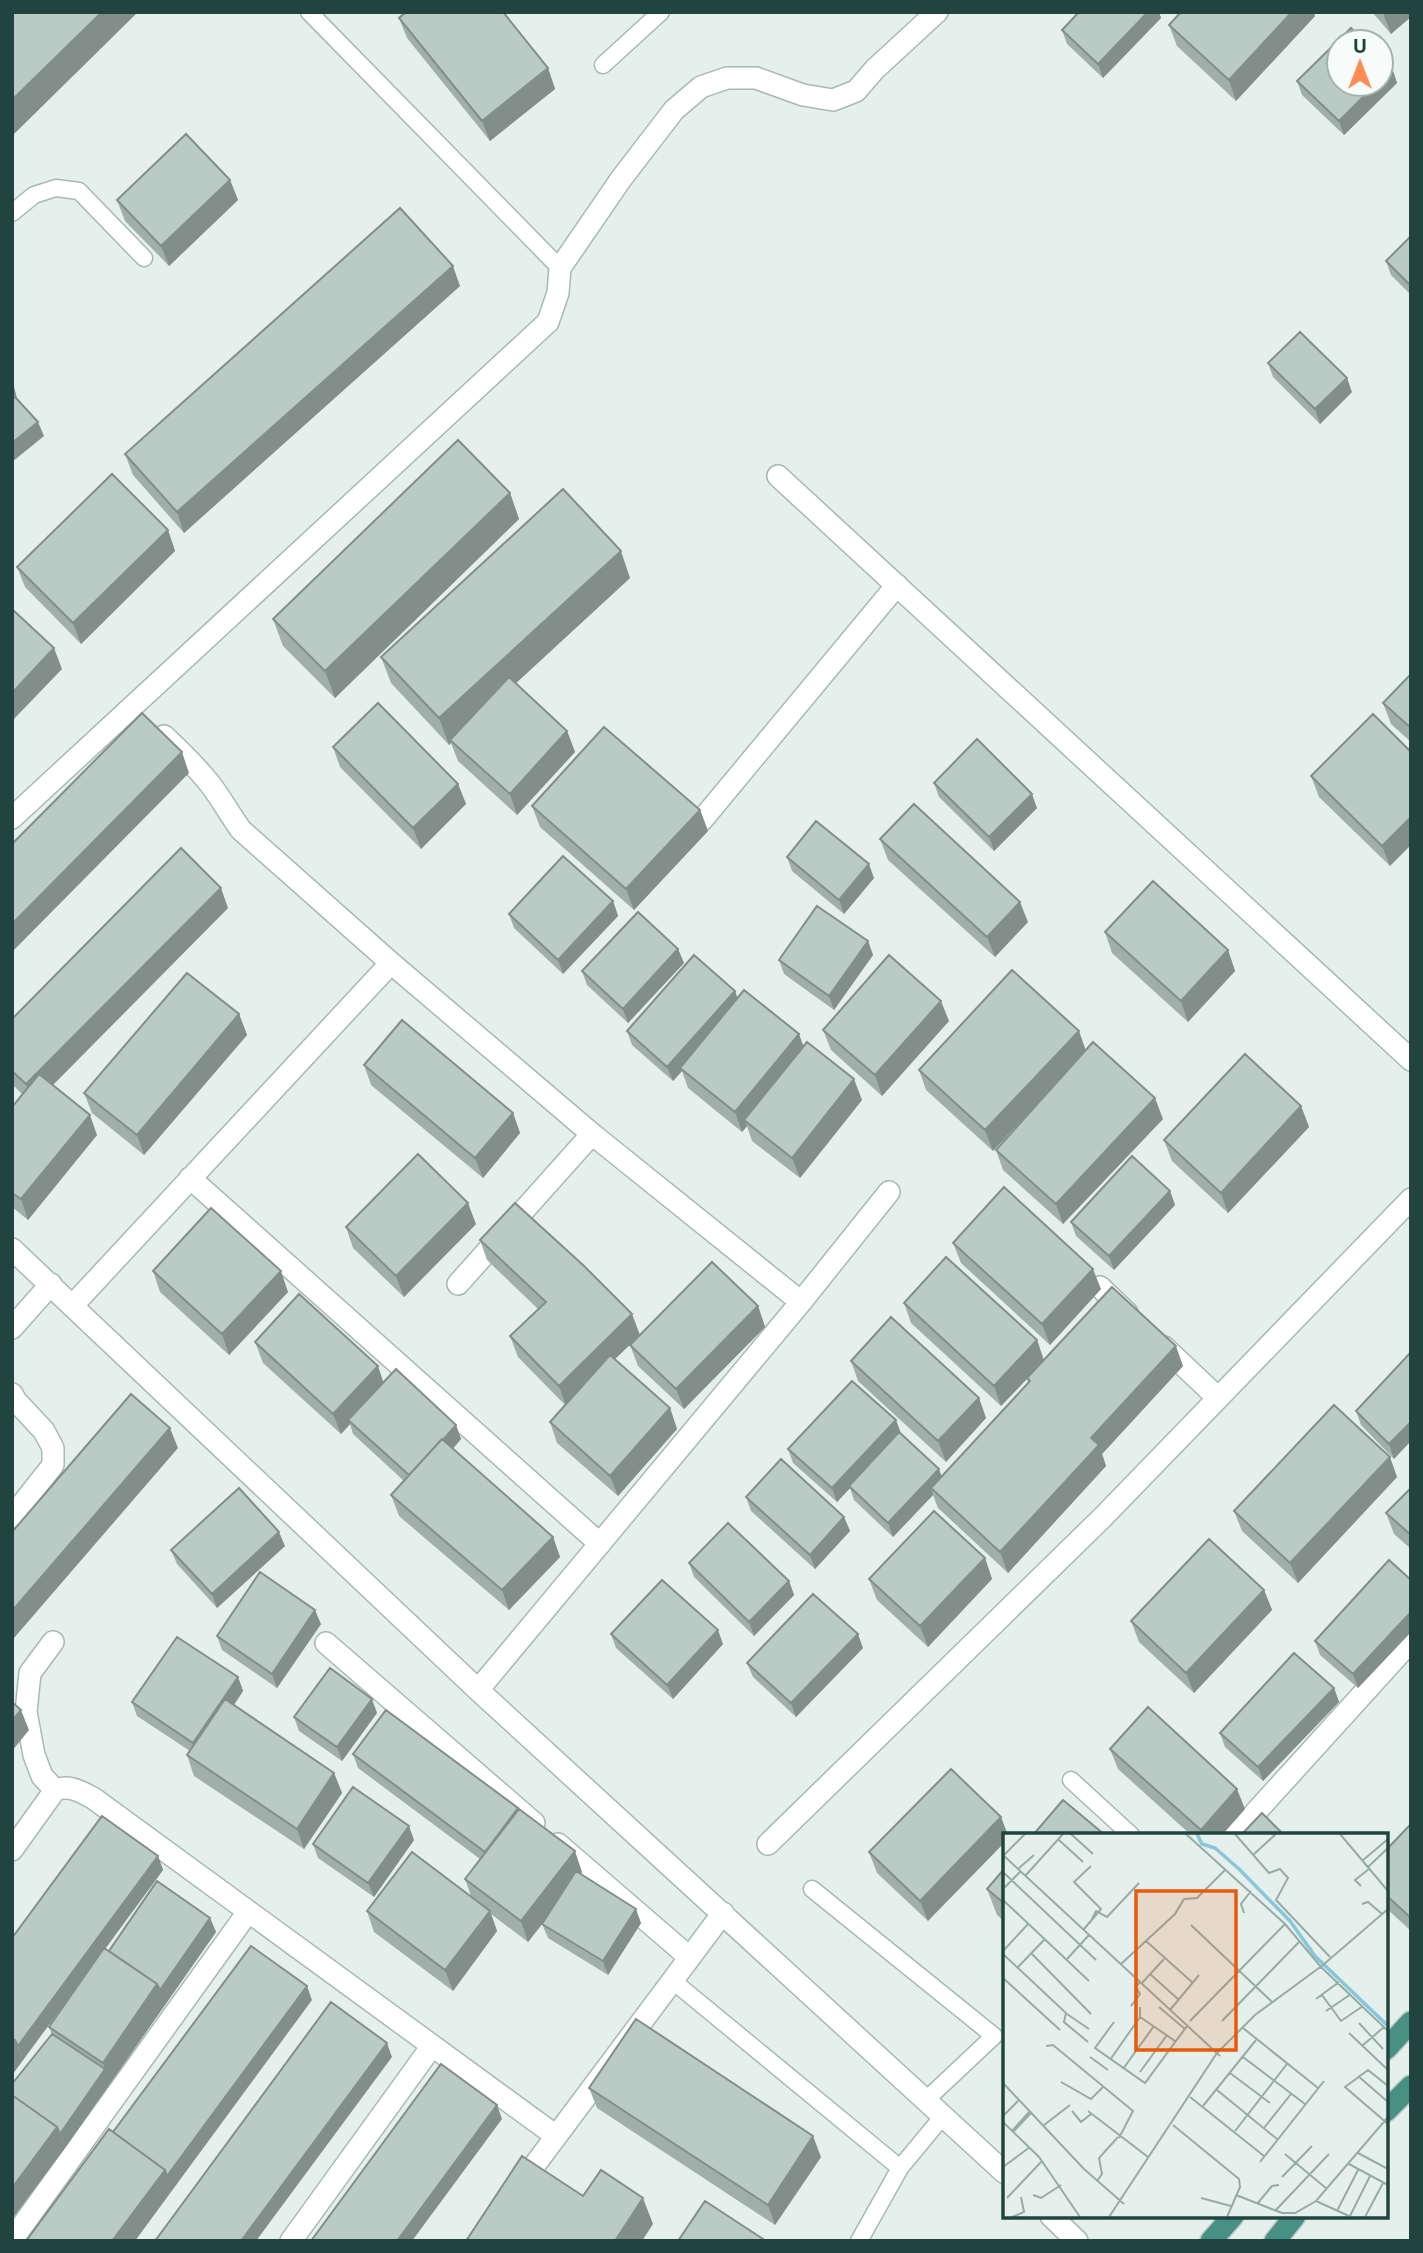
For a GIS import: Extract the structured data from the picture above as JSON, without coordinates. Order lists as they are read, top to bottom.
{
  "north": "top"
}
